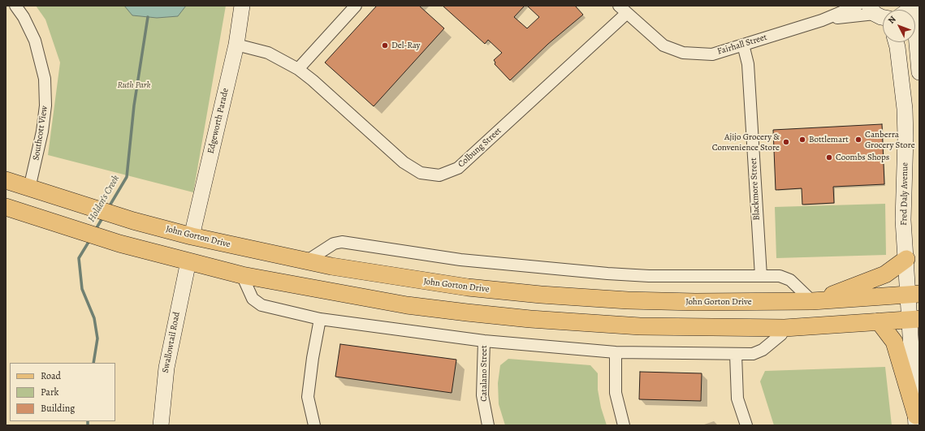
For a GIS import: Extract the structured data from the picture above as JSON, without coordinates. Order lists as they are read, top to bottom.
{
  "streets": {
    "main road": ["John Gorton Drive"],
    "street": [
      "Fairhall Street",
      "Edgeworth Parade",
      "Southcott View",
      "Colbung Street",
      "Blackmore Street",
      "Fred Daly Avenue",
      "Swallowtail Road",
      "Catalano Street"
    ]
  },
  "crossings": [
    ["Fairhall Street", "Colbung Street"],
    ["Fairhall Street", "Blackmore Street"],
    ["Edgeworth Parade", "Colbung Street"],
    ["Edgeworth Parade", "John Gorton Drive"],
    ["Southcott View", "John Gorton Drive"],
    ["Fred Daly Avenue", "John Gorton Drive"]
  ],
  "water": ["Holden's Creek"],
  "parks": ["Ruth Park"],
  "places": [
    "Del-Ray",
    "Bottlemart",
    "Canberra Grocery Store",
    "Ajijo Grocery & Convenience Store",
    "Coombs Shops"
  ],
  "legend": ["Road", "Park", "Building"],
  "north": "top left"
}
